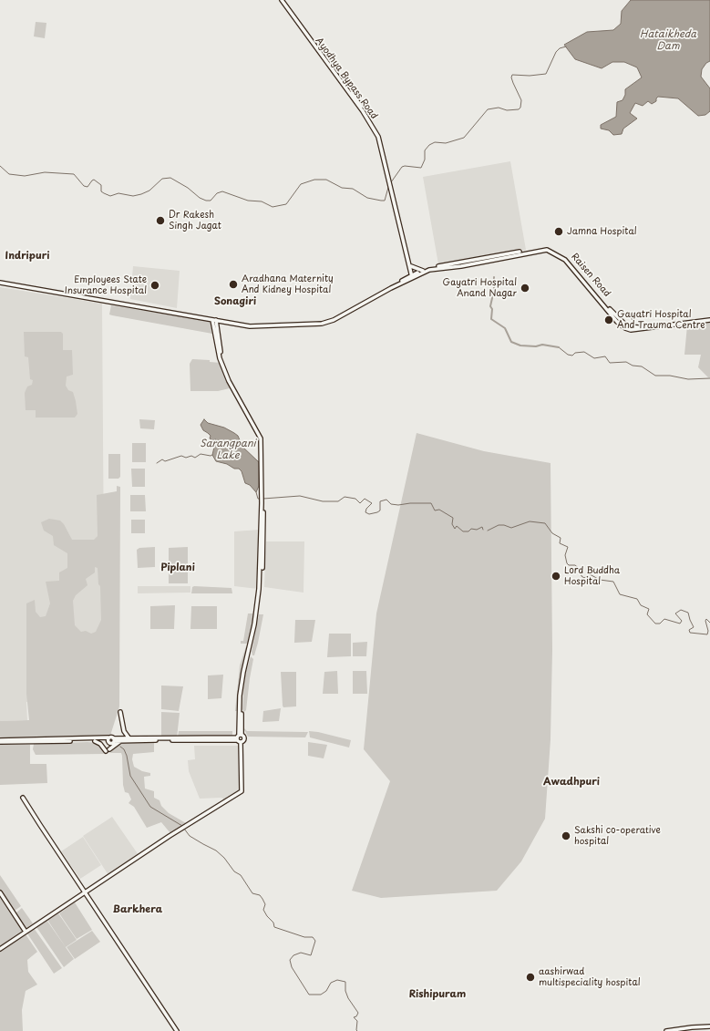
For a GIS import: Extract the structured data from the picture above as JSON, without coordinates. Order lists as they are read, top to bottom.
{
  "streets": {
    "main road": ["Ayodhya Bypass Road", "Raisen Road"]
  },
  "crossings": [
    ["Ayodhya Bypass Road", "Raisen Road"]
  ],
  "districts": [
    "Indripuri",
    "Sonagiri",
    "Piplani",
    "Awadhpuri",
    "Barkhera",
    "Rishipuram"
  ],
  "water": ["Hataikheda Dam", "Sarangpani Lake"],
  "places": [
    "Dr Rakesh Singh Jagat",
    "Jamna Hospital",
    "Aradhana Maternity And Kidney Hospital",
    "Employees State Insurance Hospital",
    "Gayatri Hospital Anand Nagar",
    "Gayatri Hospital And Trauma Centre",
    "Lord Buddha Hospital",
    "Sakshi co-operative hospital",
    "aashirwad multispeciality hospital"
  ]
}
